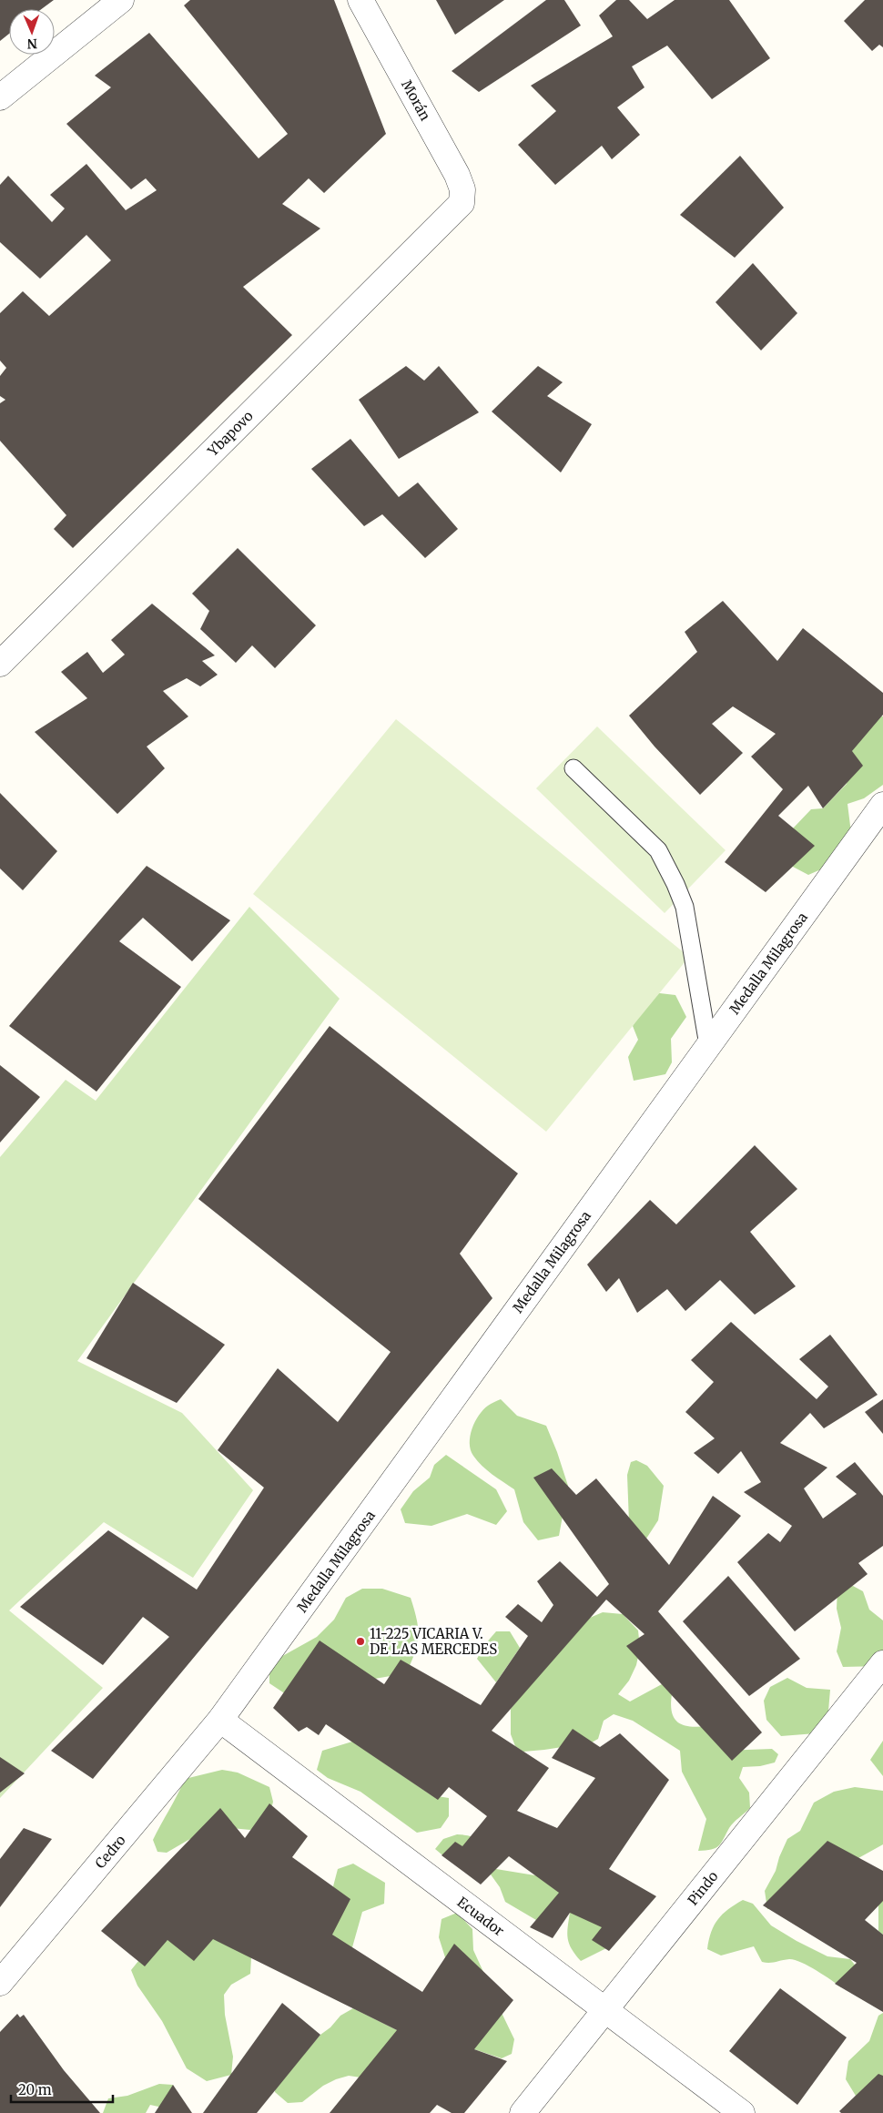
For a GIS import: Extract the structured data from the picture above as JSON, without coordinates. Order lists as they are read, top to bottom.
{
  "streets": {
    "street": [
      "Morán",
      "Ybapovo",
      "Medalla Milagrosa",
      "Cedro",
      "Pindo",
      "Ecuador"
    ]
  },
  "crossings": [
    ["Morán", "Ybapovo"],
    ["Medalla Milagrosa", "Cedro"],
    ["Medalla Milagrosa", "Ecuador"],
    ["Cedro", "Ecuador"],
    ["Pindo", "Ecuador"]
  ],
  "places": ["11-225 VICARIA V. DE LAS MERCEDES"],
  "scale_bar": "20 m",
  "north": "bottom"
}
